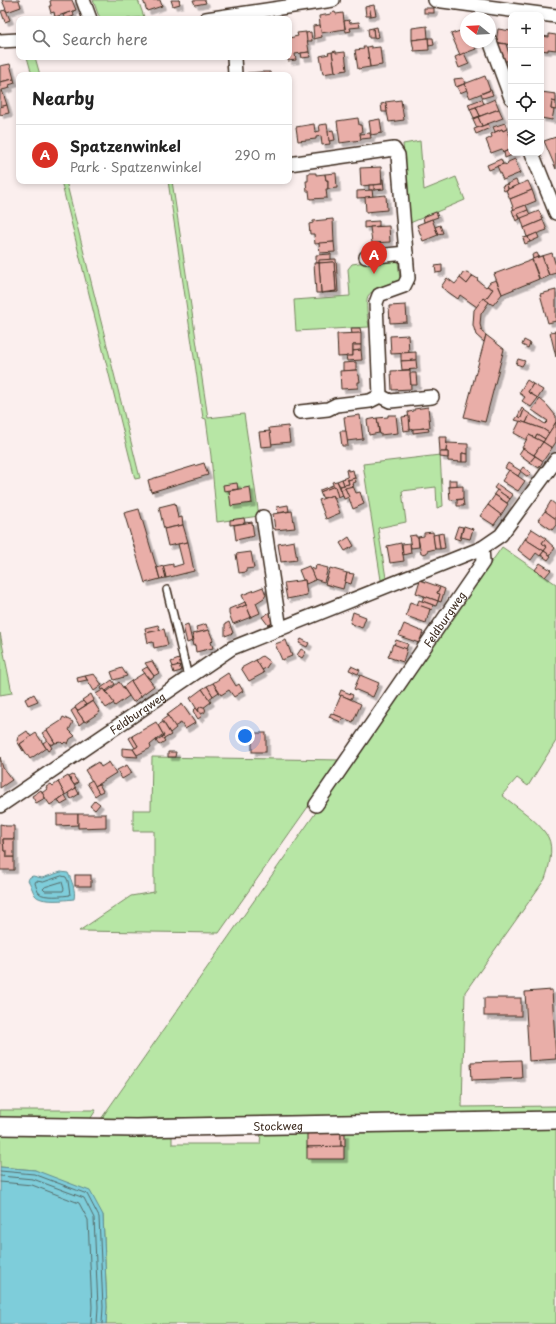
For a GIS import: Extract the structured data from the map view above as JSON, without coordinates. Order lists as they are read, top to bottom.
{
  "streets": {
    "street": ["Feldburgweg", "Stockweg"]
  },
  "north": "left",
  "page": {
    "map_buttons": ["+", "−"],
    "search": "Search here",
    "heading": "Nearby",
    "list": [
      {
        "mark": "A",
        "name": "Spatzenwinkel",
        "note": "Park · Spatzenwinkel",
        "value": "290 m"
      }
    ],
    "pins": "A"
  }
}
